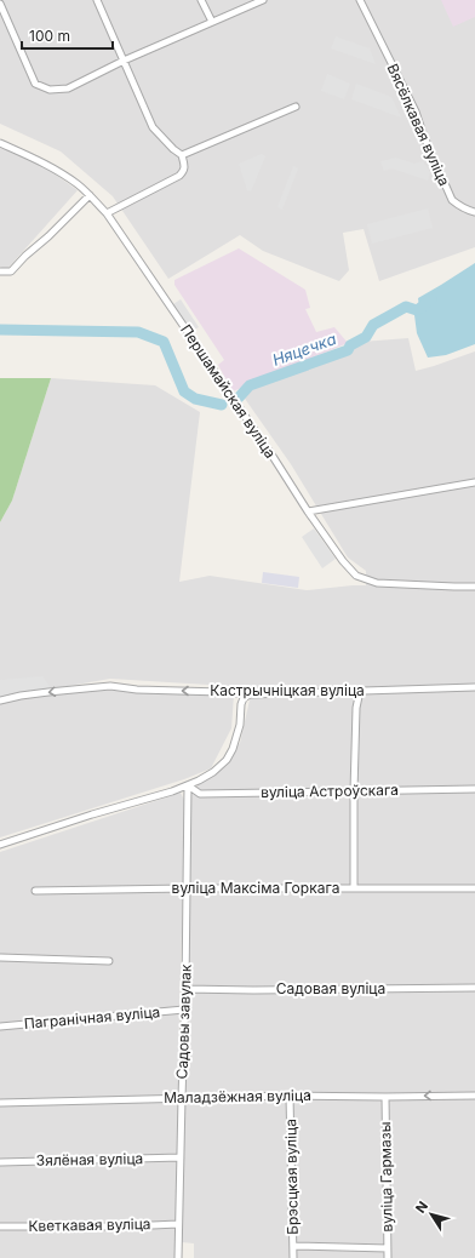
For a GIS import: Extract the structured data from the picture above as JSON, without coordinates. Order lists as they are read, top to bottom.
{
  "streets": {
    "street": [
      "Вясёлкавая вуліца",
      "Першамайская вуліца",
      "Кастрычніцкая вуліца",
      "вуліца Астроўскага",
      "вуліца Максіма Горкага",
      "Садовая вуліца",
      "Пагранічная вуліца",
      "Садовы завулак",
      "Маладзёжная вуліца",
      "Зялёная вуліца",
      "Брэсцкая вуліца",
      "вуліца Гармазы",
      "Кветкавая вуліца"
    ]
  },
  "crossings": [
    ["вуліца Астроўскага", "Садовы завулак"],
    ["вуліца Максіма Горкага", "Садовы завулак"],
    ["Садовая вуліца", "Садовы завулак"],
    ["Пагранічная вуліца", "Садовы завулак"],
    ["Садовы завулак", "Маладзёжная вуліца"],
    ["Садовы завулак", "Зялёная вуліца"],
    ["Садовы завулак", "Кветкавая вуліца"],
    ["Маладзёжная вуліца", "Брэсцкая вуліца"],
    ["Маладзёжная вуліца", "вуліца Гармазы"]
  ],
  "one_way": ["Кастрычніцкая вуліца"],
  "water": ["Няцечка"],
  "scale_bar": "100 m",
  "north": "top left"
}
